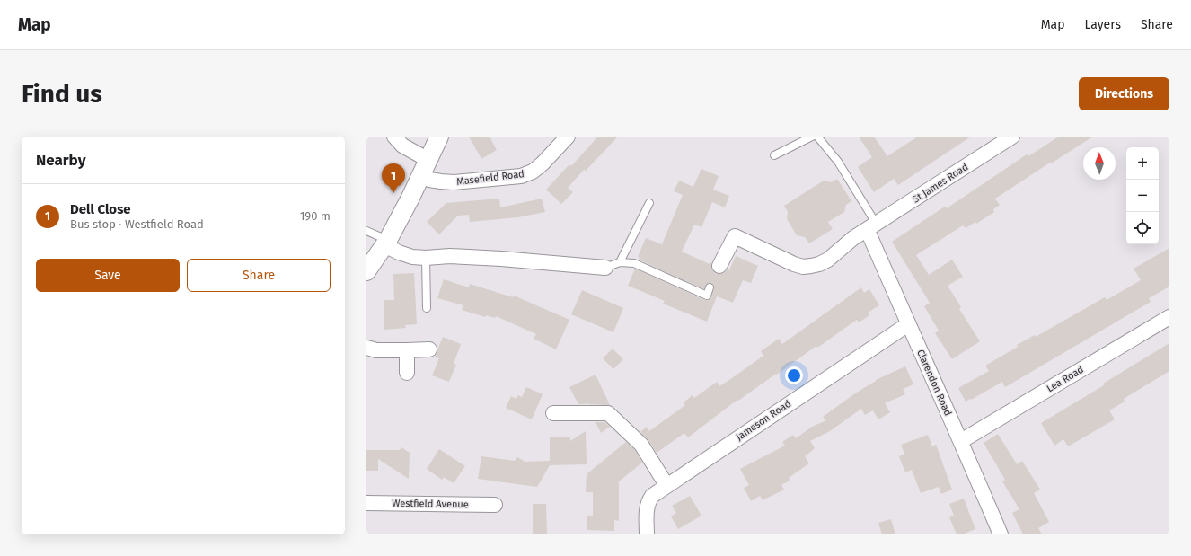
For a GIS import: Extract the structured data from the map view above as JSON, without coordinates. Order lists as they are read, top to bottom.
{
  "streets": {
    "street": [
      "Masefield Road",
      "St James Road",
      "Lea Road",
      "Clarendon Road",
      "Jameson Road",
      "Westfield Avenue"
    ]
  },
  "crossings": [
    ["St James Road", "Clarendon Road"],
    ["Lea Road", "Clarendon Road"],
    ["Clarendon Road", "Jameson Road"]
  ],
  "north": "top",
  "page": {
    "header": "Map",
    "nav": ["Map", "Layers", "Share"],
    "buttons": [
      "Directions",
      ["Save", "Share"]
    ],
    "title": "Find us",
    "heading": "Nearby",
    "map_buttons": ["+", "−"],
    "pins": "1",
    "list": [
      {
        "mark": "1",
        "name": "Dell Close",
        "note": "Bus stop · Westfield Road",
        "value": "190 m"
      }
    ]
  }
}
